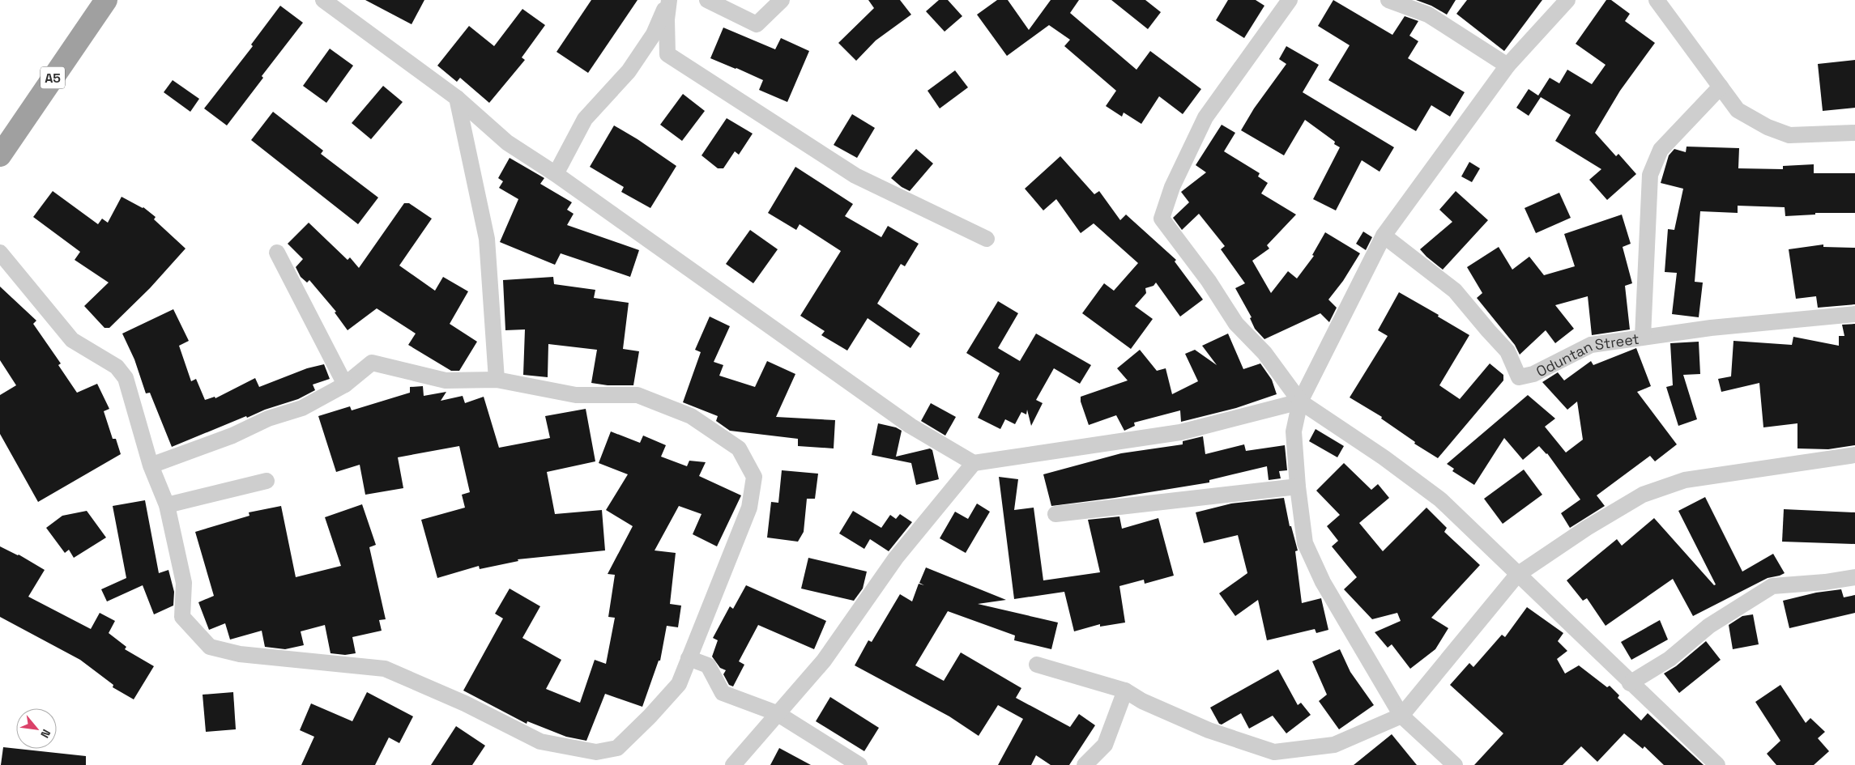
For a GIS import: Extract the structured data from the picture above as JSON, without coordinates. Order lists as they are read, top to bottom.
{
  "streets": {
    "highway": ["A5"],
    "street": ["Oduntan Street"]
  },
  "north": "bottom right"
}
